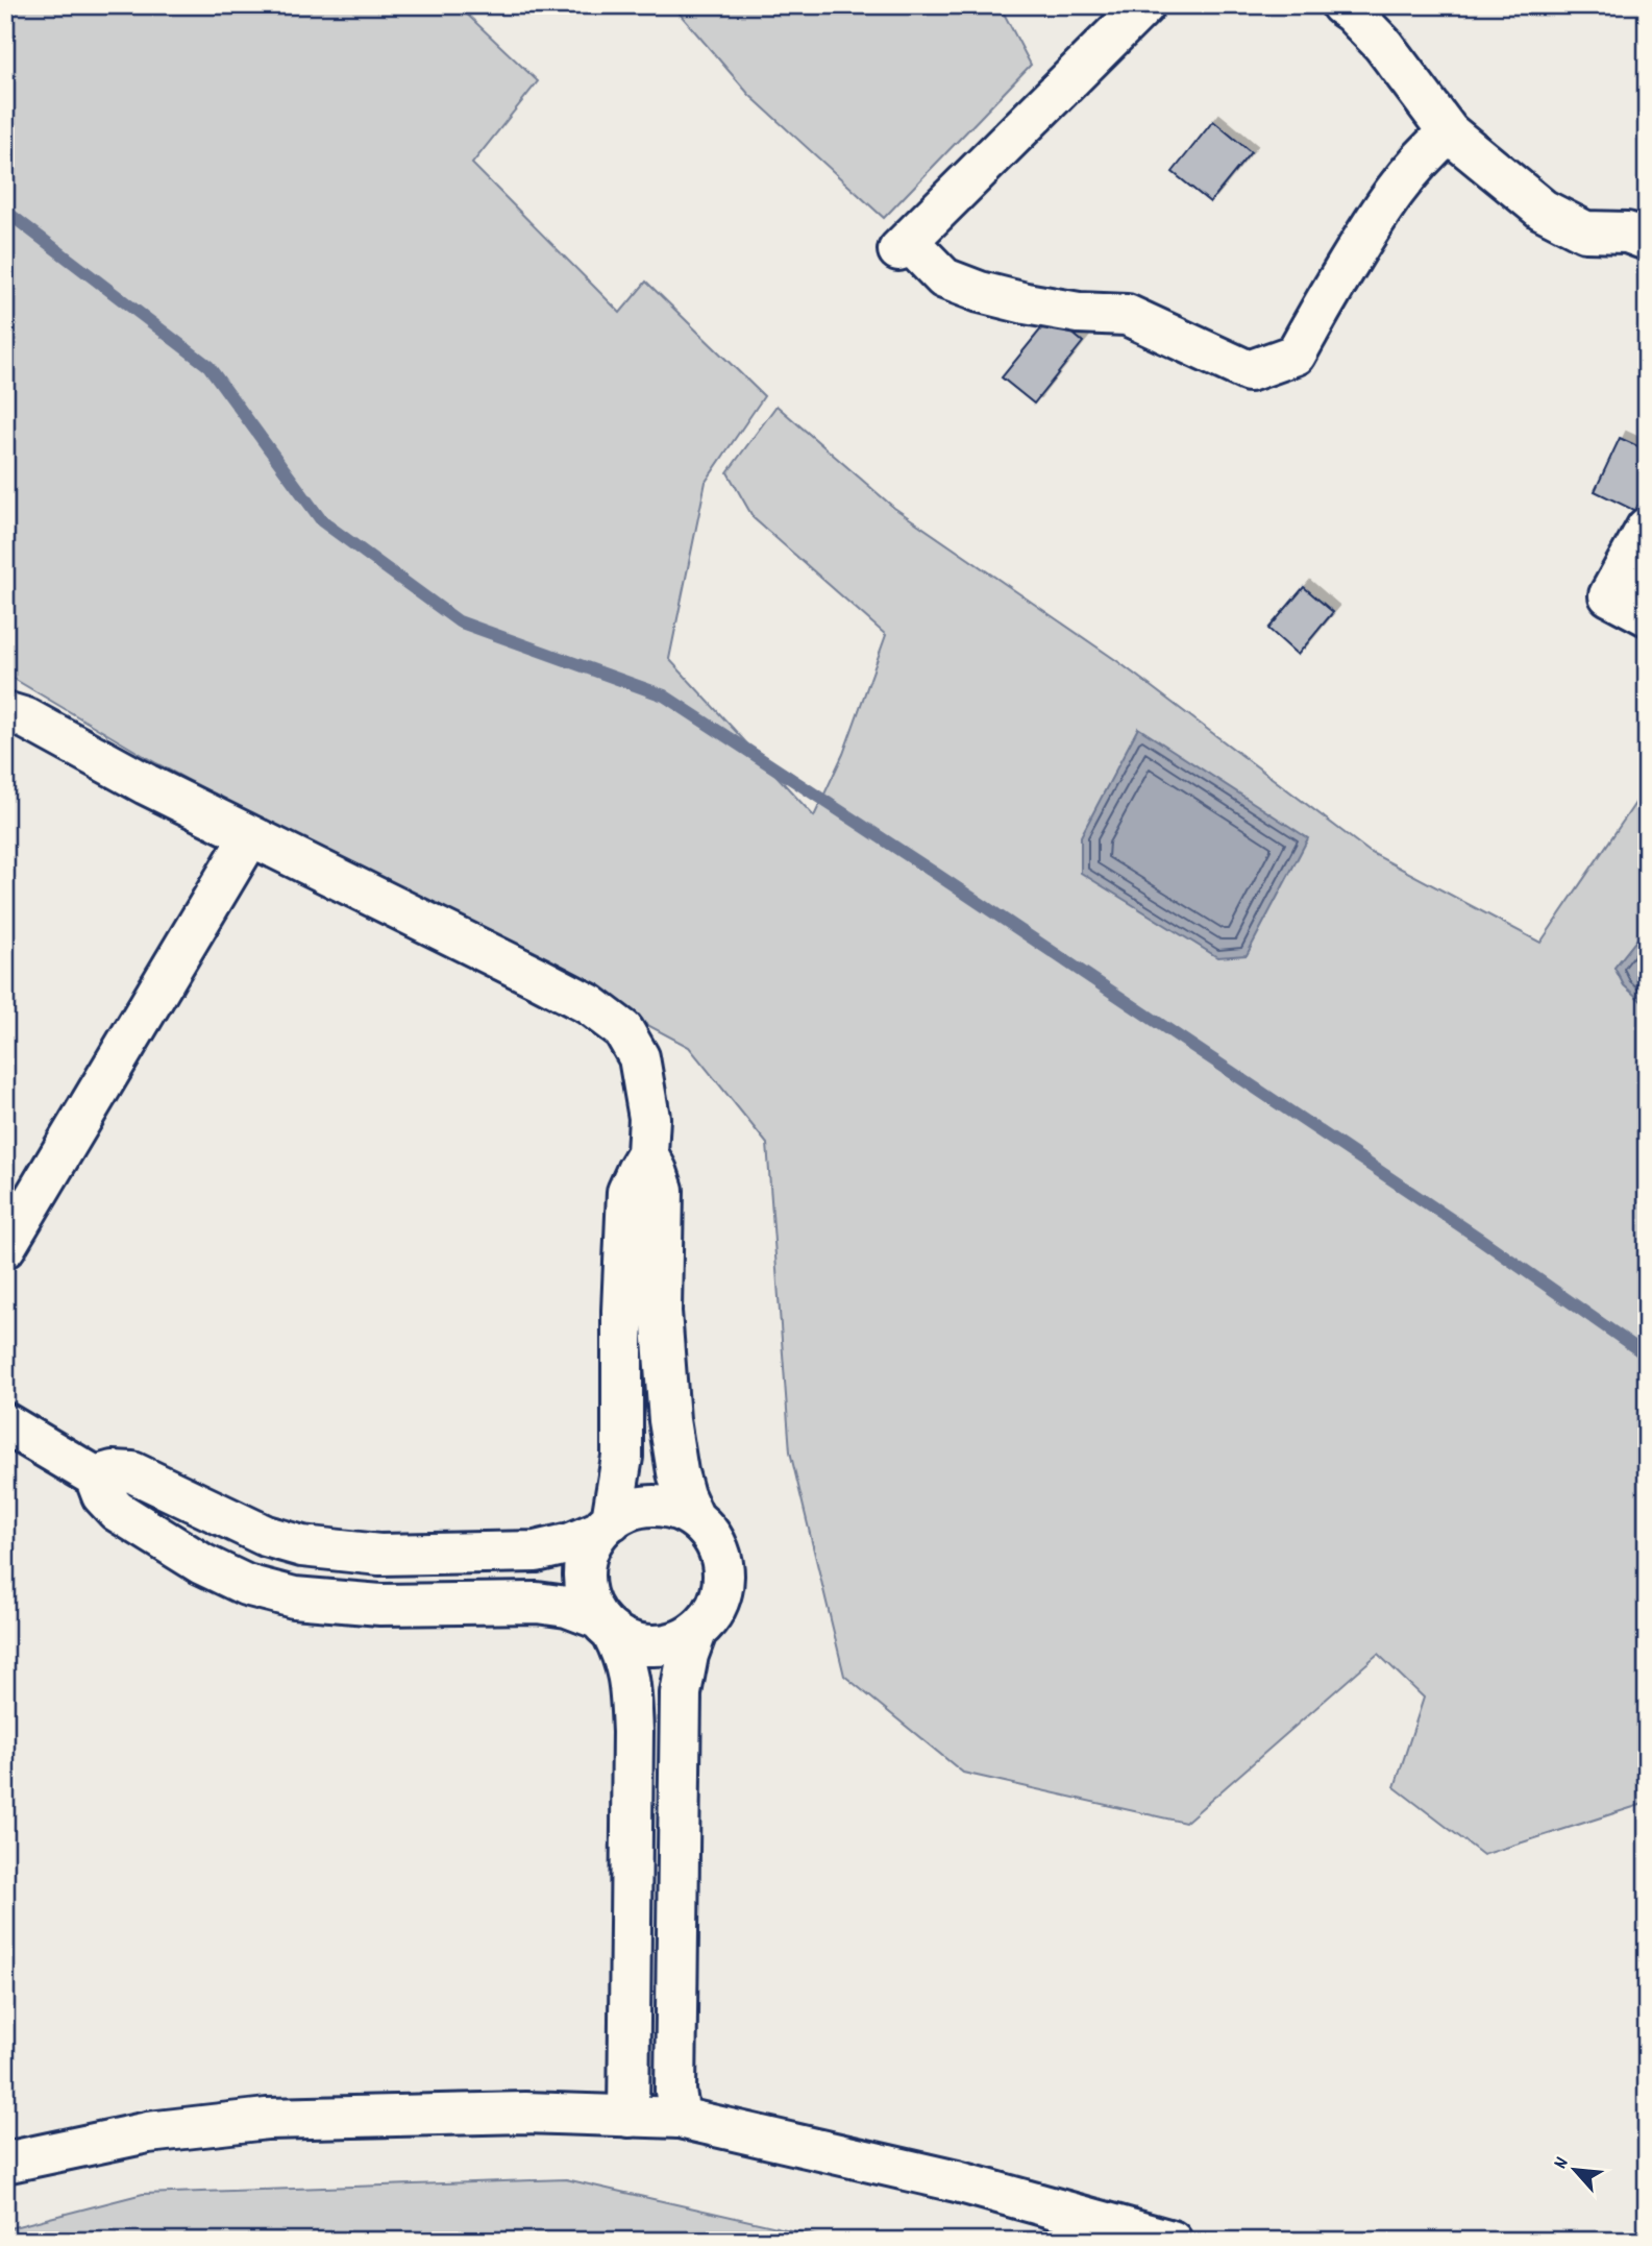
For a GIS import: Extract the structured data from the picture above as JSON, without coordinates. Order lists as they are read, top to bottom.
{
  "north": "top left"
}
